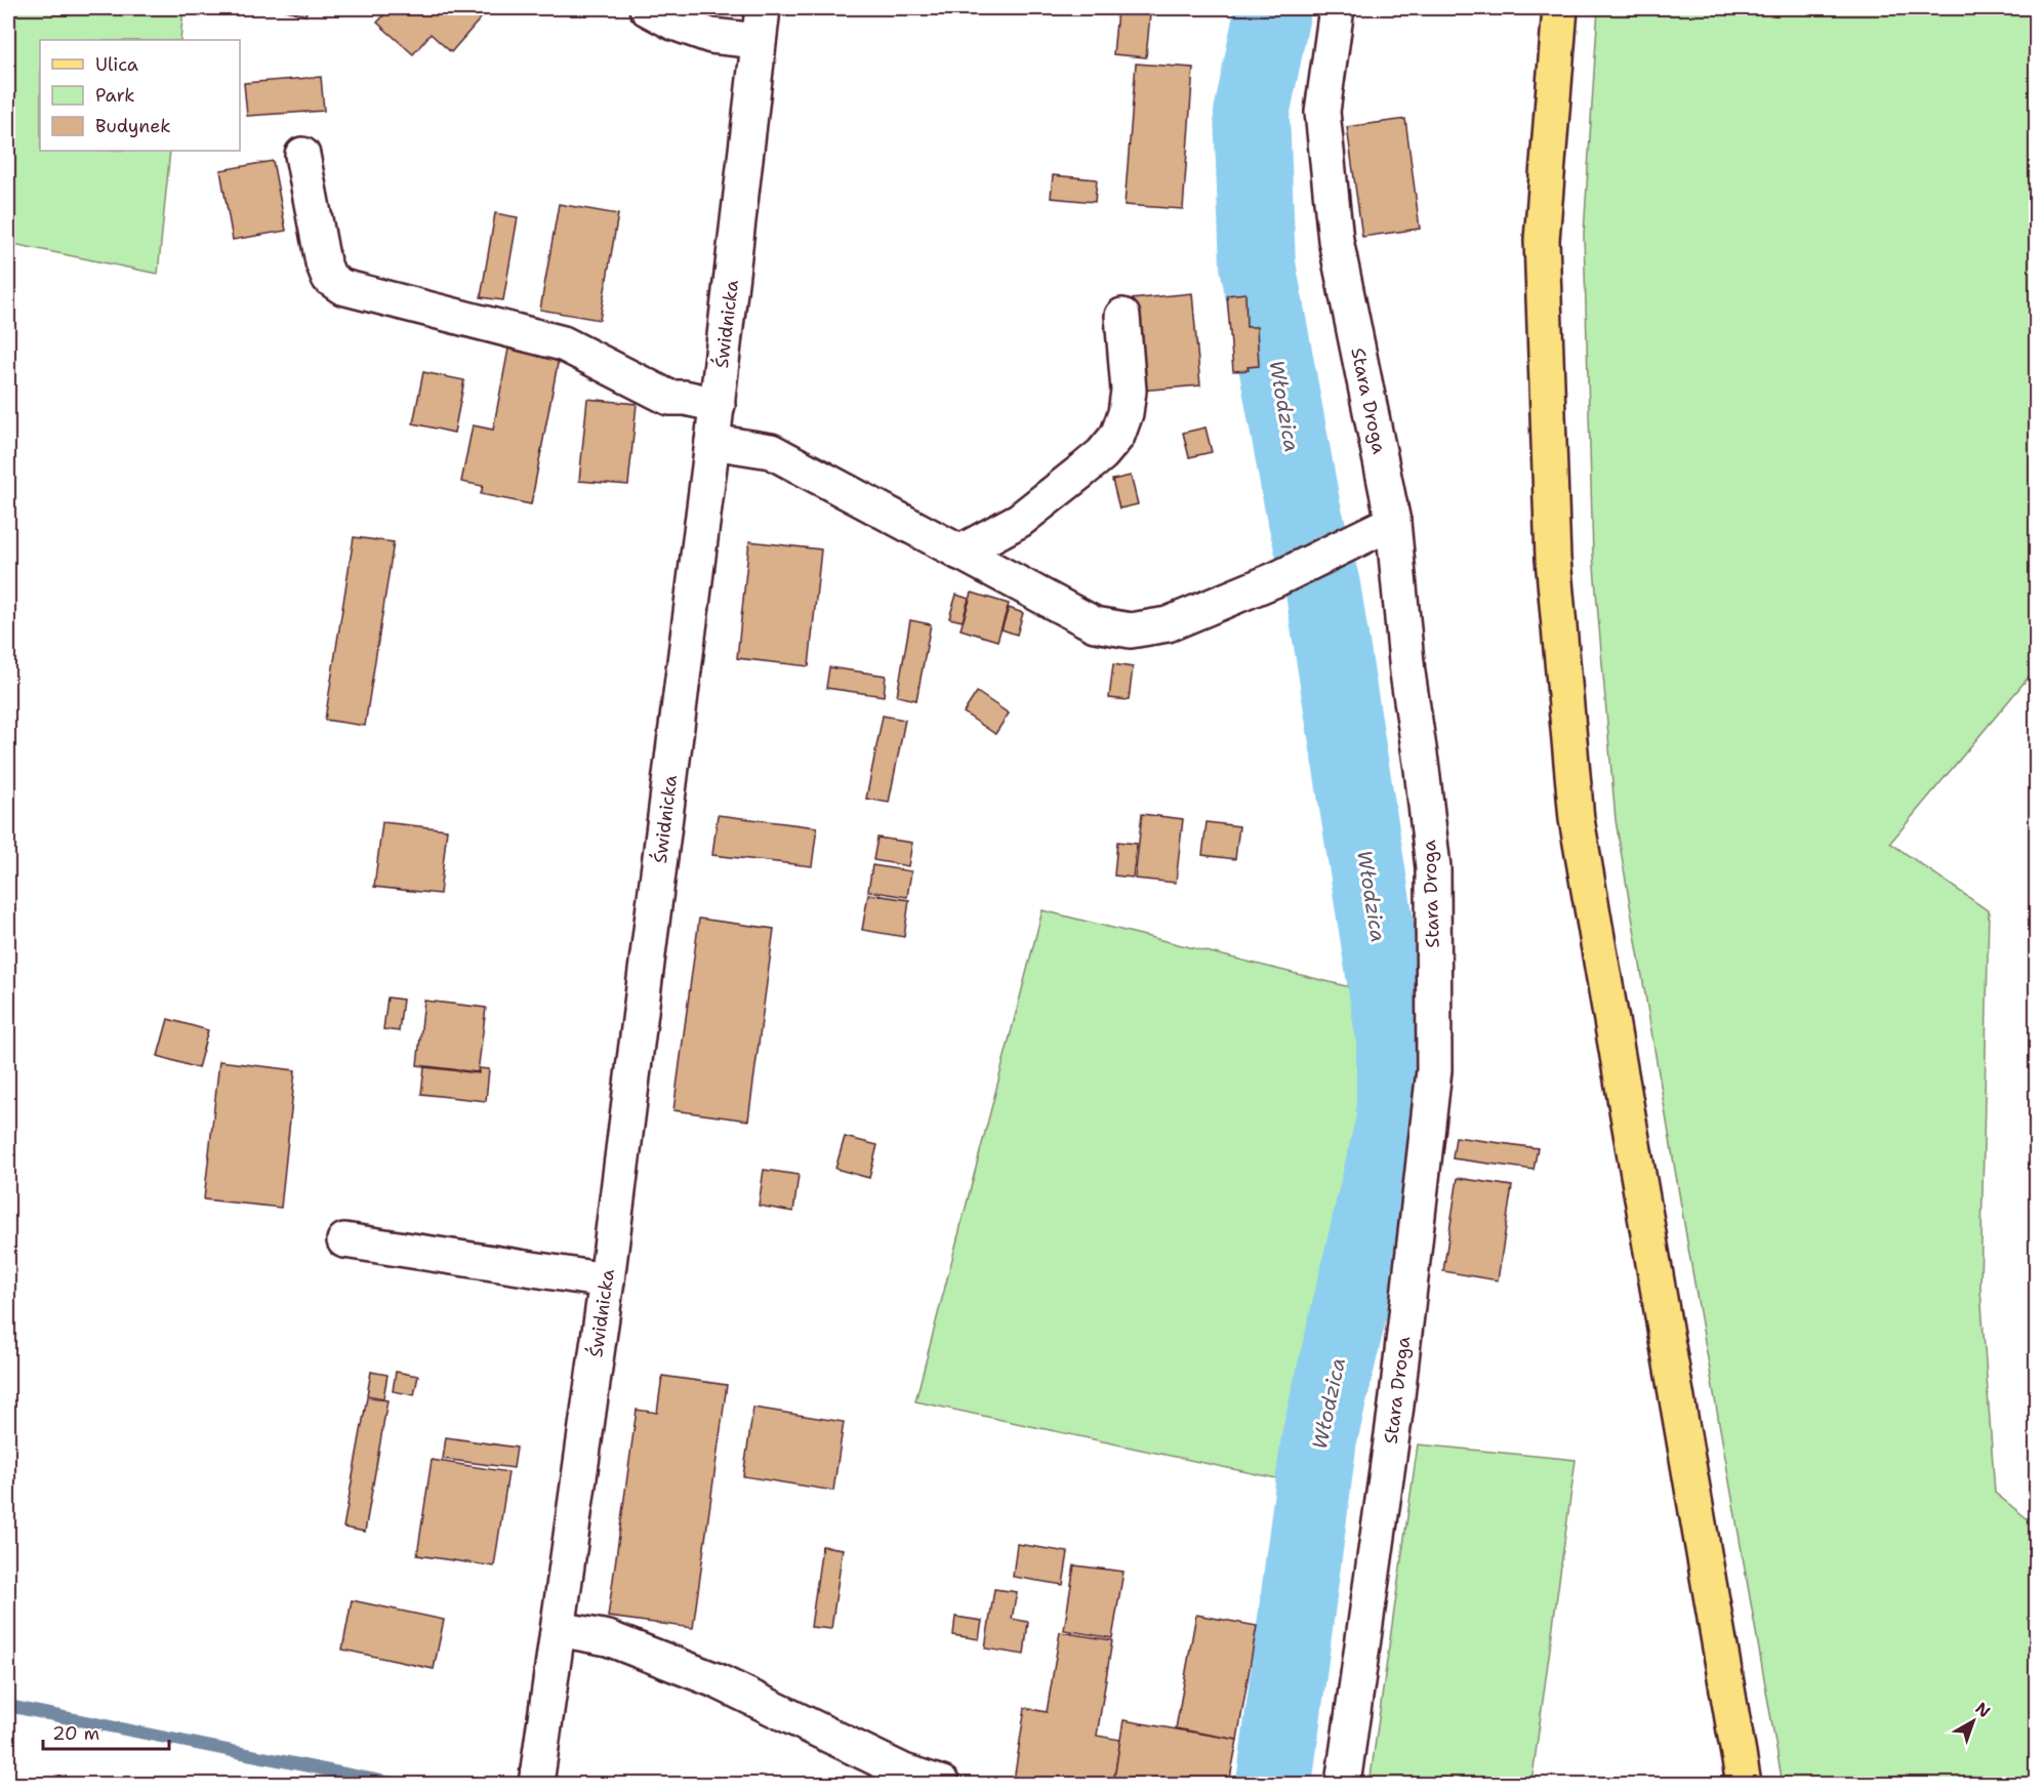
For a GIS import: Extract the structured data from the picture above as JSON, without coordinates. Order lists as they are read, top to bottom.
{
  "streets": {
    "street": ["Świdnicka", "Stara Droga"]
  },
  "water": ["Włodzica"],
  "legend": ["Ulica", "Park", "Budynek"],
  "scale_bar": "20 m",
  "north": "top right"
}
